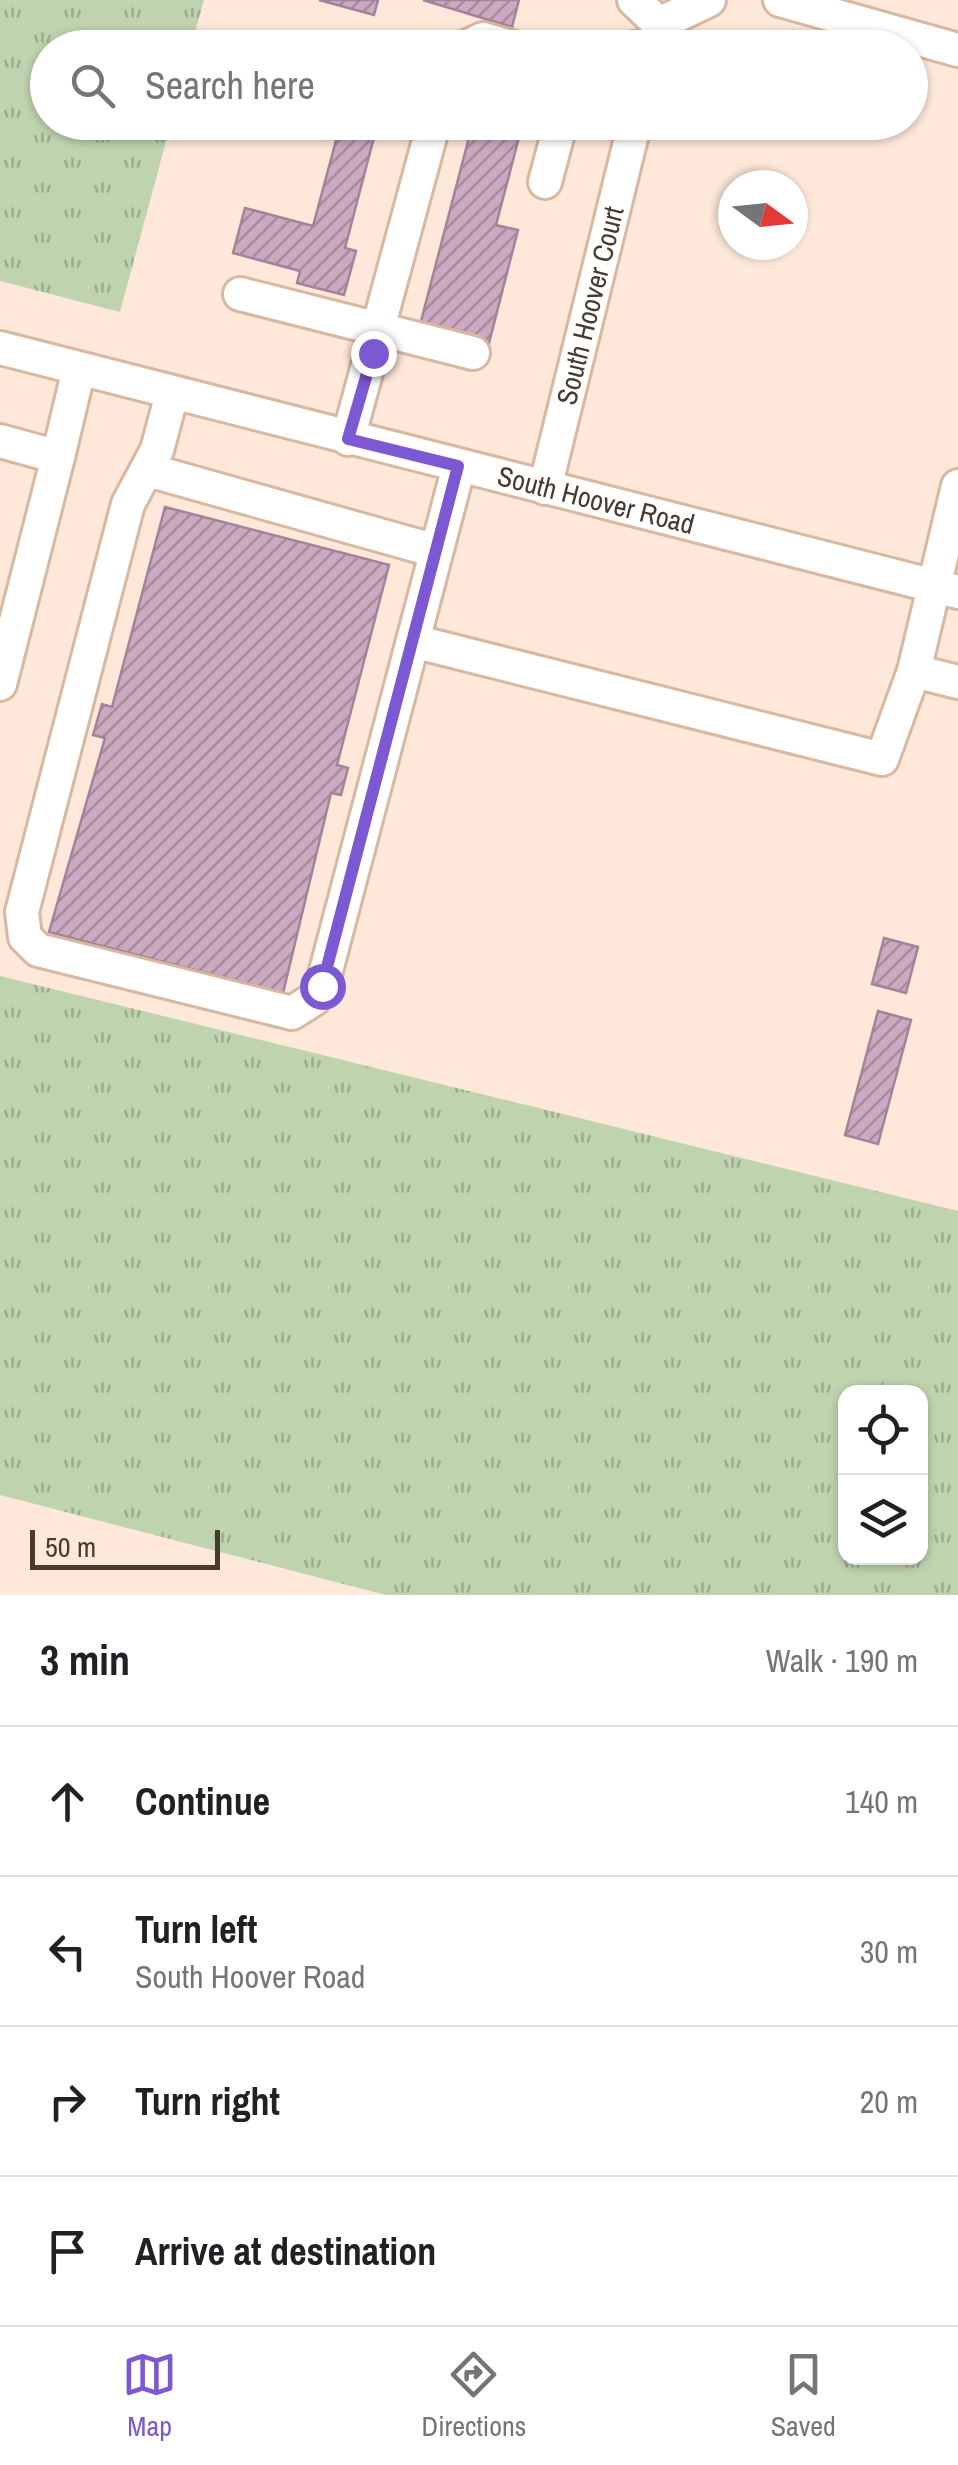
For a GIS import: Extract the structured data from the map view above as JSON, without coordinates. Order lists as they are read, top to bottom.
{
  "streets": {
    "street": ["South Hoover Court", "South Hoover Road"]
  },
  "crossings": [
    ["South Hoover Court", "South Hoover Road"]
  ],
  "scale_bar": "50 m",
  "north": "right",
  "page": {
    "search": "Search here",
    "scale": "50 m",
    "heading": ["3 min", "Walk · 190 m"],
    "list": [
      ["Continue", "140 m"],
      ["Turn left", "South Hoover Road", "30 m"],
      ["Turn right", "20 m"],
      "Arrive at destination"
    ],
    "nav": ["Map", "Directions", "Saved"]
  }
}
